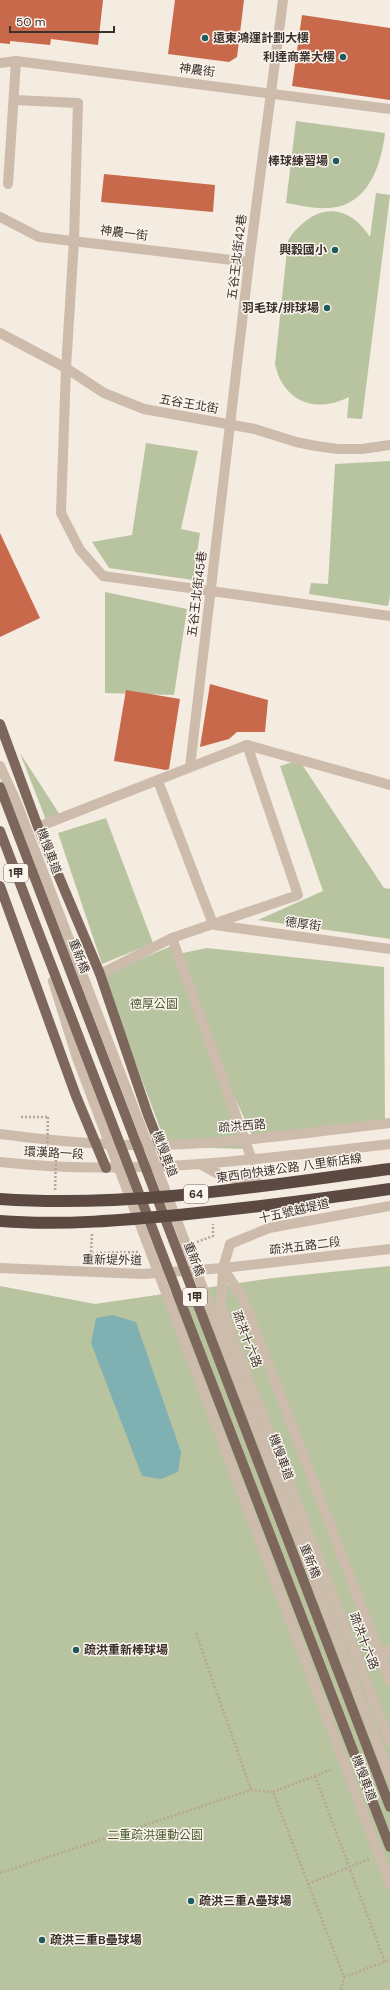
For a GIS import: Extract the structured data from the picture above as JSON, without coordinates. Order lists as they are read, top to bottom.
{
  "streets": {
    "highway": ["東西向快速公路 八里新店線", "64"],
    "main road": ["1甲", "重新橋"],
    "street": [
      "神農街",
      "神農一街",
      "五谷王北街42巷",
      "五谷王北街",
      "五谷王北街45巷",
      "機慢車道",
      "德厚街",
      "疏洪西路",
      "環漢路一段",
      "十五號越堤道",
      "疏洪五路二段",
      "重新堤外道",
      "疏洪十六路"
    ]
  },
  "crossings": [
    ["神農街", "五谷王北街42巷"],
    ["神農一街", "五谷王北街42巷"],
    ["五谷王北街42巷", "五谷王北街"],
    ["五谷王北街42巷", "五谷王北街45巷"],
    ["五谷王北街", "五谷王北街45巷"],
    ["機慢車道", "1甲"],
    ["疏洪西路", "環漢路一段"],
    ["十五號越堤道", "疏洪五路二段"],
    ["十五號越堤道", "重新堤外道"],
    ["十五號越堤道", "疏洪十六路"],
    ["疏洪五路二段", "重新堤外道"],
    ["疏洪五路二段", "疏洪十六路"],
    ["重新堤外道", "疏洪十六路"]
  ],
  "parks": ["德厚公園", "二重疏洪運動公園"],
  "places": [
    "遠東鴻運計劃大樓",
    "利達商業大樓",
    "棒球練習場",
    "興穀國小",
    "羽毛球/排球場",
    "疏洪重新棒球場",
    "疏洪三重A壘球場",
    "疏洪三重B壘球場"
  ],
  "scale_bar": "50 m"
}
